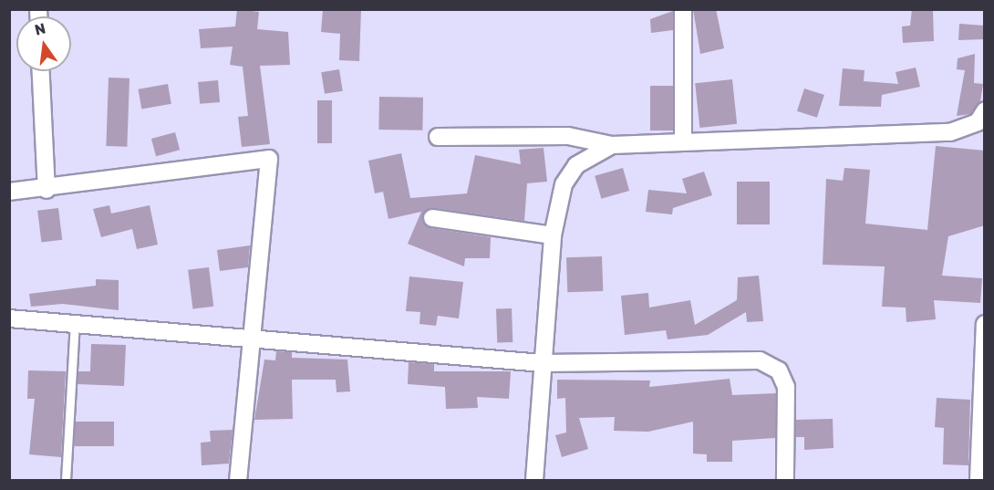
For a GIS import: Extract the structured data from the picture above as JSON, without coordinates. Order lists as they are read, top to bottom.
{
  "north": "top"
}
